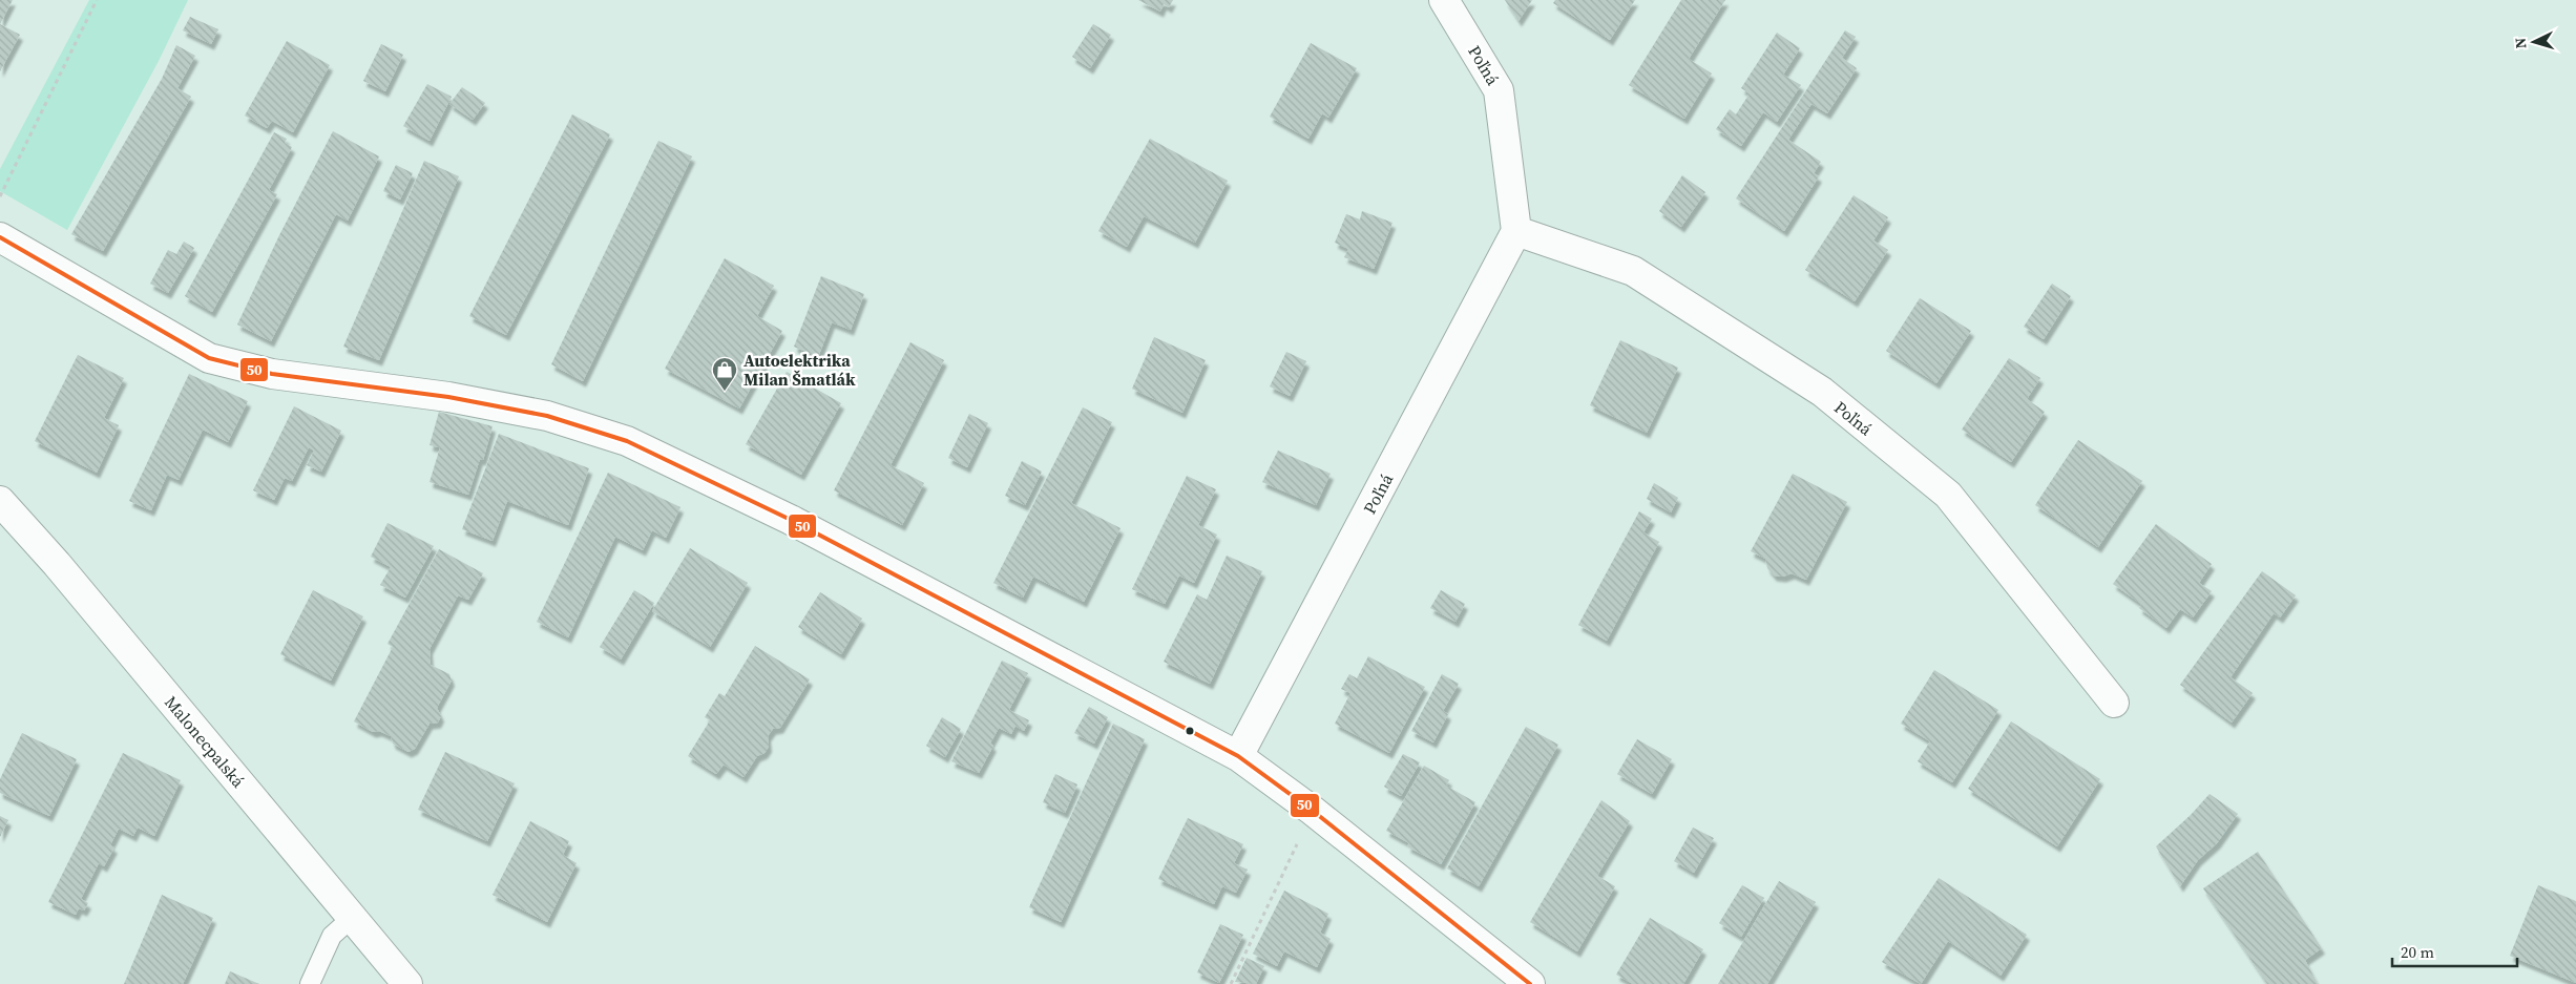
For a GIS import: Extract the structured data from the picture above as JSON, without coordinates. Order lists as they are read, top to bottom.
{
  "streets": {
    "street": ["Poľná", "Malonecpalská"]
  },
  "places": {
    "shop": ["Autoelektrika Milan Šmatlák"]
  },
  "lines": ["transit line 50"],
  "scale_bar": "20 m",
  "north": "left"
}
